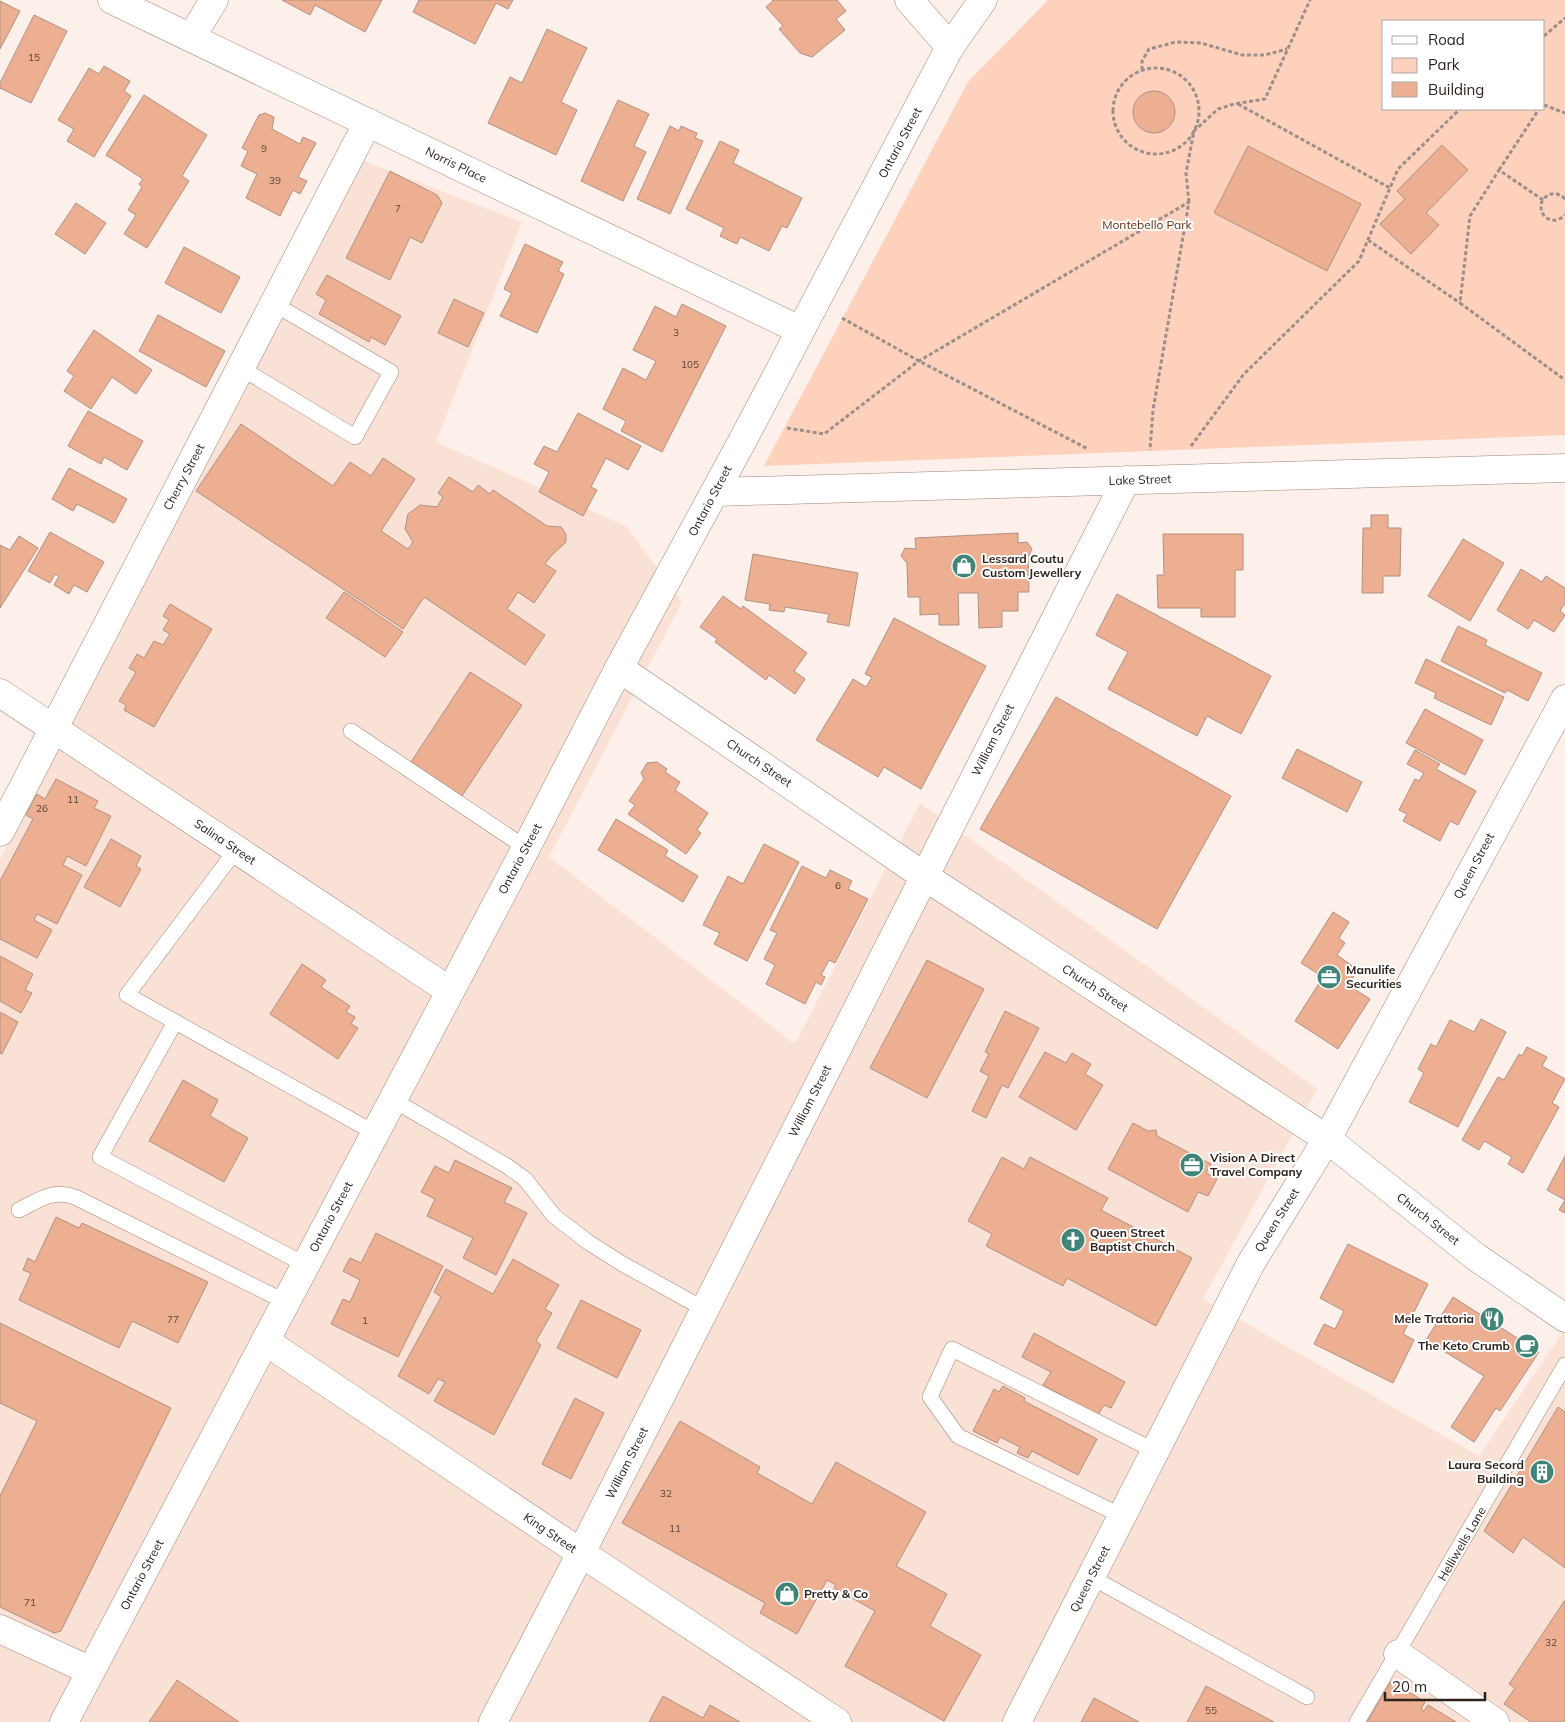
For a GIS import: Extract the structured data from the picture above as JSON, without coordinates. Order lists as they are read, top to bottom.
{
  "streets": {
    "street": [
      "Ontario Street",
      "Norris Place",
      "Cherry Street",
      "Lake Street",
      "William Street",
      "Church Street",
      "Salina Street",
      "Queen Street",
      "King Street"
    ],
    "lane": ["Helliwells Lane"]
  },
  "crossings": [
    ["Ontario Street", "Norris Place"],
    ["Ontario Street", "Lake Street"],
    ["Ontario Street", "Church Street"],
    ["Ontario Street", "Salina Street"],
    ["Ontario Street", "King Street"],
    ["Norris Place", "Cherry Street"],
    ["Cherry Street", "Salina Street"],
    ["Lake Street", "William Street"],
    ["William Street", "Church Street"],
    ["William Street", "King Street"],
    ["Church Street", "Queen Street"]
  ],
  "parks": ["Montebello Park"],
  "places": {
    "shop": ["Lessard Coutu Custom Jewellery", "Pretty & Co"],
    "office": ["Manulife Securities", "Vision A Direct Travel Company"],
    "church": ["Queen Street Baptist Church"],
    "restaurant": ["Mele Trattoria"],
    "cafe": ["The Keto Crumb"],
    "building": ["Laura Secord Building"]
  },
  "house_numbers": [
    "15",
    "9",
    "39",
    "7",
    "3",
    "105",
    "11",
    "26",
    "6",
    "77",
    "1",
    "32",
    "11",
    "71",
    "32",
    "55"
  ],
  "legend": ["Road", "Park", "Building"],
  "scale_bar": "20 m"
}
